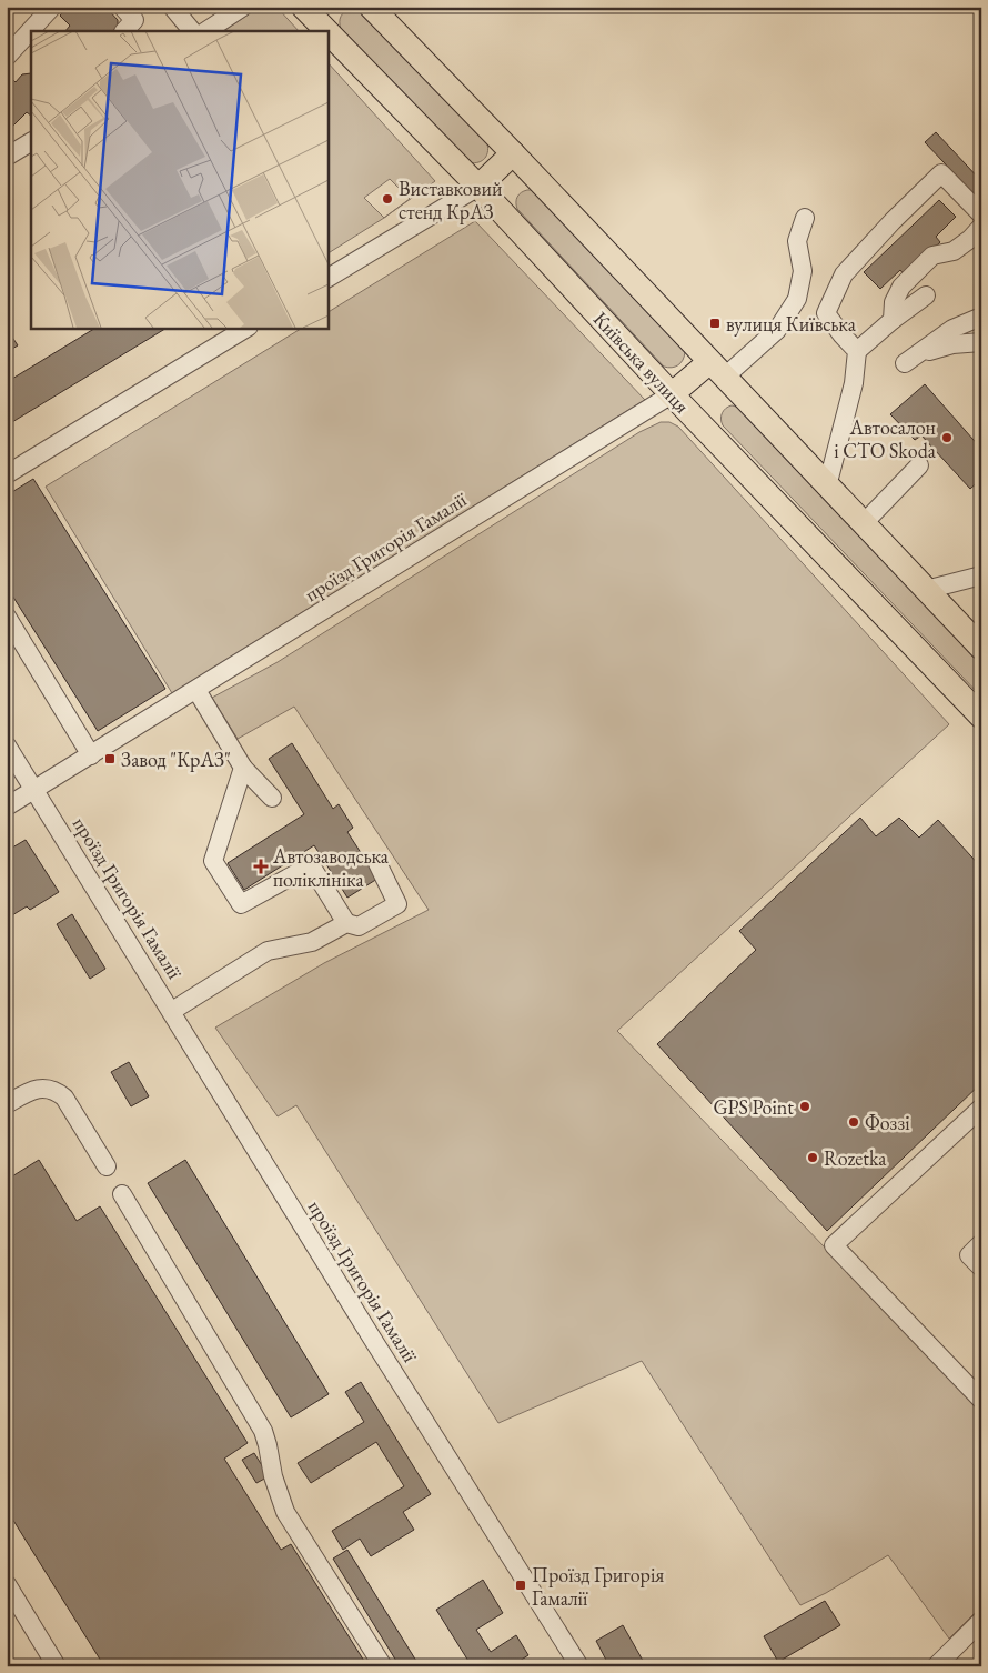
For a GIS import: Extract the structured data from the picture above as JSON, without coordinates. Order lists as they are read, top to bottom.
{
  "streets": {
    "main road": ["Київська вулиця"],
    "street": ["проїзд Григорія Гамалії"]
  },
  "crossings": [
    ["Київська вулиця", "проїзд Григорія Гамалії"]
  ],
  "places": {
    "other": [
      "Виставковий стенд КрАЗ",
      "Автосалон і СТО Skoda",
      "GPS Point",
      "Фоззі",
      "Rozetka"
    ],
    "transit": ["вулиця Київська", "Завод \"КрАЗ\"", "Проїзд Григорія Гамалії"],
    "health": ["Автозаводська поліклініка"]
  }
}
